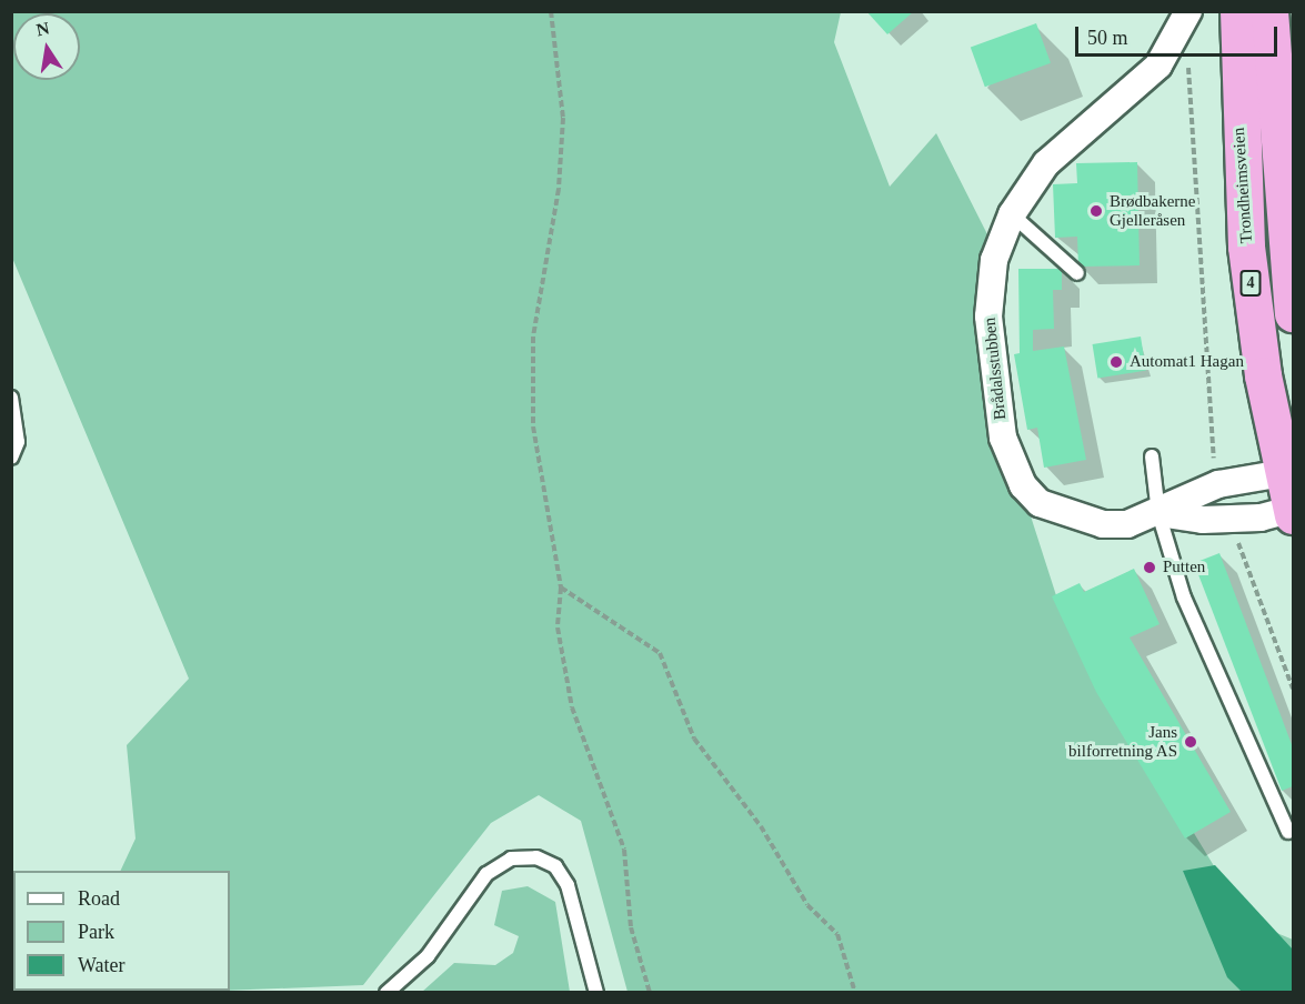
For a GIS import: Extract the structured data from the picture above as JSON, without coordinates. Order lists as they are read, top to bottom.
{
  "streets": {
    "highway": ["Trondheimsveien", "4"],
    "street": ["Brådalsstubben"]
  },
  "crossings": [
    ["Trondheimsveien", "Brådalsstubben"]
  ],
  "places": [
    "Brødbakerne Gjelleråsen",
    "Automat1 Hagan",
    "Putten",
    "Jans bilforretning AS"
  ],
  "legend": ["Road", "Park", "Water"],
  "scale_bar": "50 m",
  "north": "top"
}
